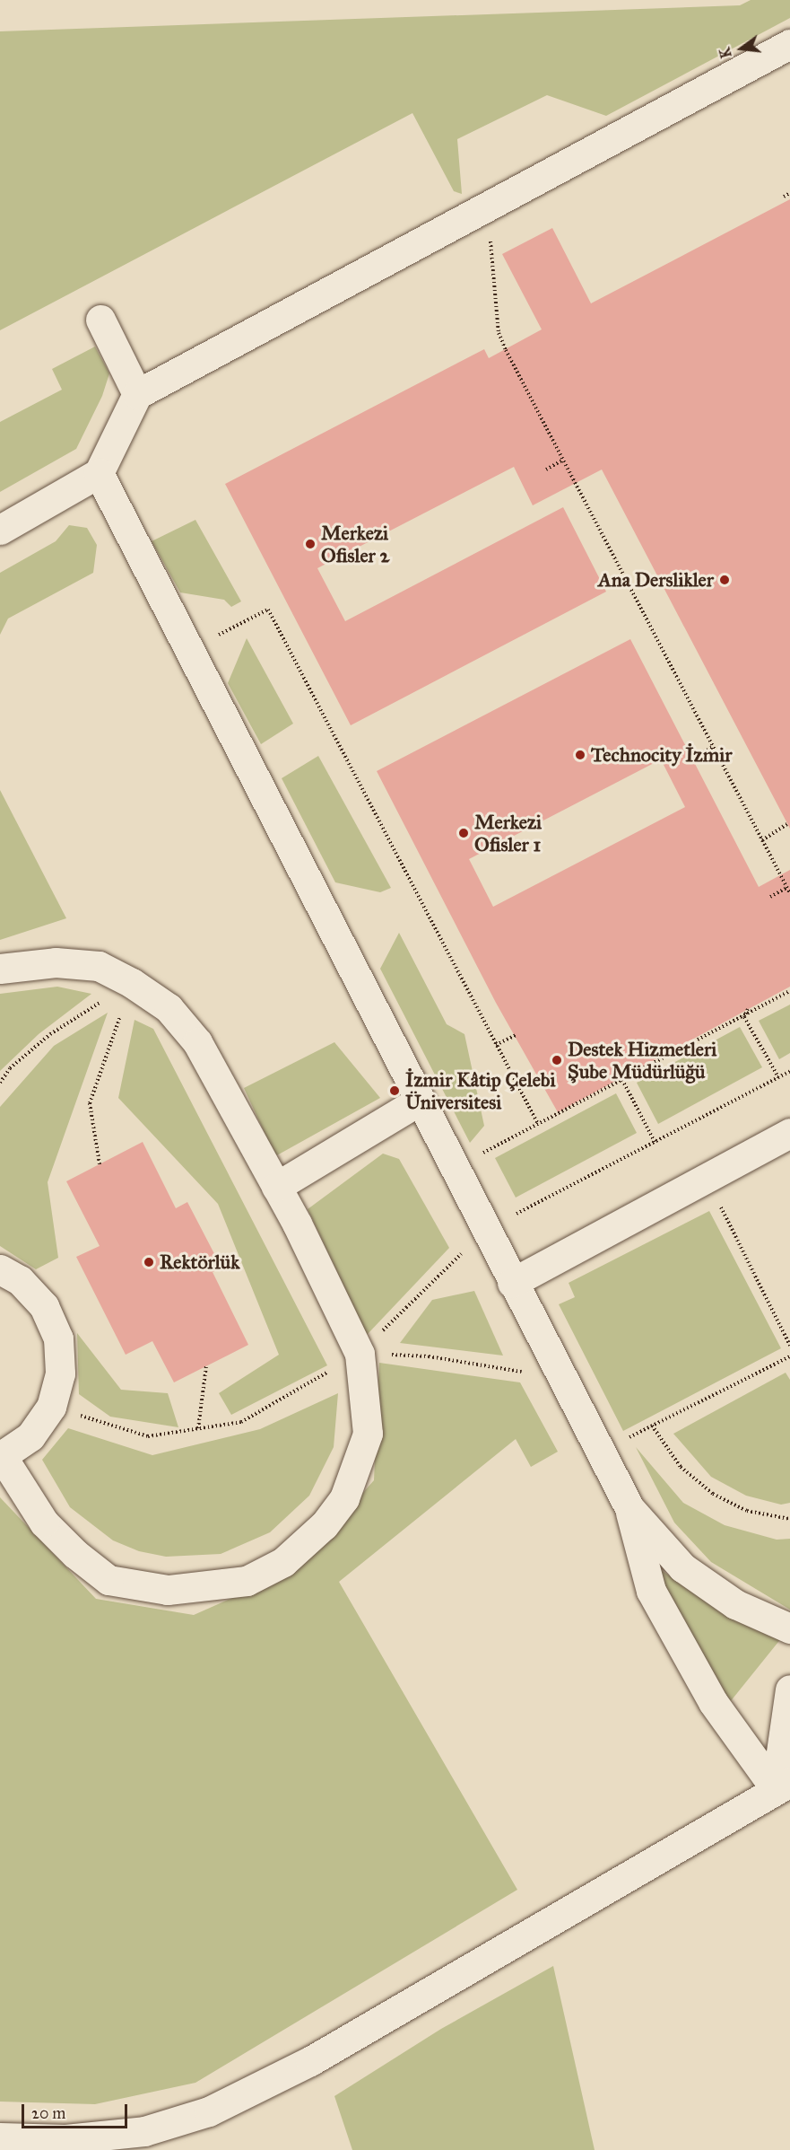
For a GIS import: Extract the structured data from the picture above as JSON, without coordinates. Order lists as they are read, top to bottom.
{
  "places": [
    "Merkezi Ofisler 2",
    "Ana Derslikler",
    "Technocity İzmir",
    "Merkezi Ofisler 1",
    "Destek Hizmetleri Şube Müdürlüğü",
    "İzmir Kâtip Çelebi Üniversitesi",
    "Rektörlük"
  ],
  "scale_bar": "20 m",
  "north": "left"
}
